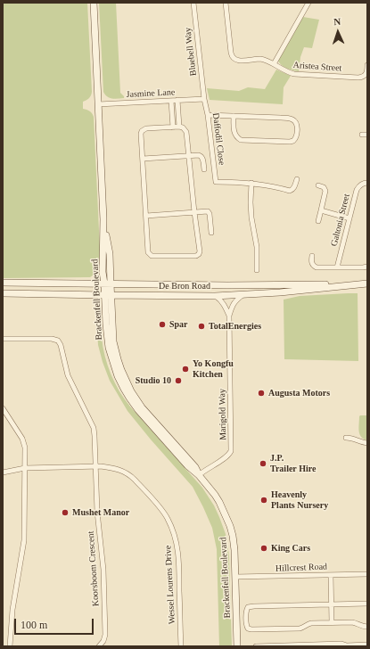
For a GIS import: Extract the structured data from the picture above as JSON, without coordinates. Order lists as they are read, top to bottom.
{
  "streets": {
    "street": [
      "Bluebell Way",
      "Aristea Street",
      "Jasmine Lane",
      "Daffodil Close",
      "Galtonia Street",
      "De Bron Road",
      "Brackenfell Boulevard",
      "Marigold Way",
      "Hillcrest Road",
      "Koorsboom Crescent",
      "Wessel Lourens Drive"
    ]
  },
  "crossings": [
    ["Bluebell Way", "Jasmine Lane"],
    ["Bluebell Way", "Daffodil Close"],
    ["Jasmine Lane", "Daffodil Close"],
    ["Jasmine Lane", "Brackenfell Boulevard"],
    ["De Bron Road", "Brackenfell Boulevard"],
    ["De Bron Road", "Marigold Way"],
    ["Brackenfell Boulevard", "Marigold Way"],
    ["Brackenfell Boulevard", "Hillcrest Road"],
    ["Koorsboom Crescent", "Wessel Lourens Drive"]
  ],
  "places": [
    "Spar",
    "TotalEnergies",
    "Yo Kongfu Kitchen",
    "Studio 10",
    "Augusta Motors",
    "J.P. Trailer Hire",
    "Heavenly Plants Nursery",
    "Mushet Manor",
    "King Cars"
  ],
  "scale_bar": "100 m",
  "north": "top"
}
